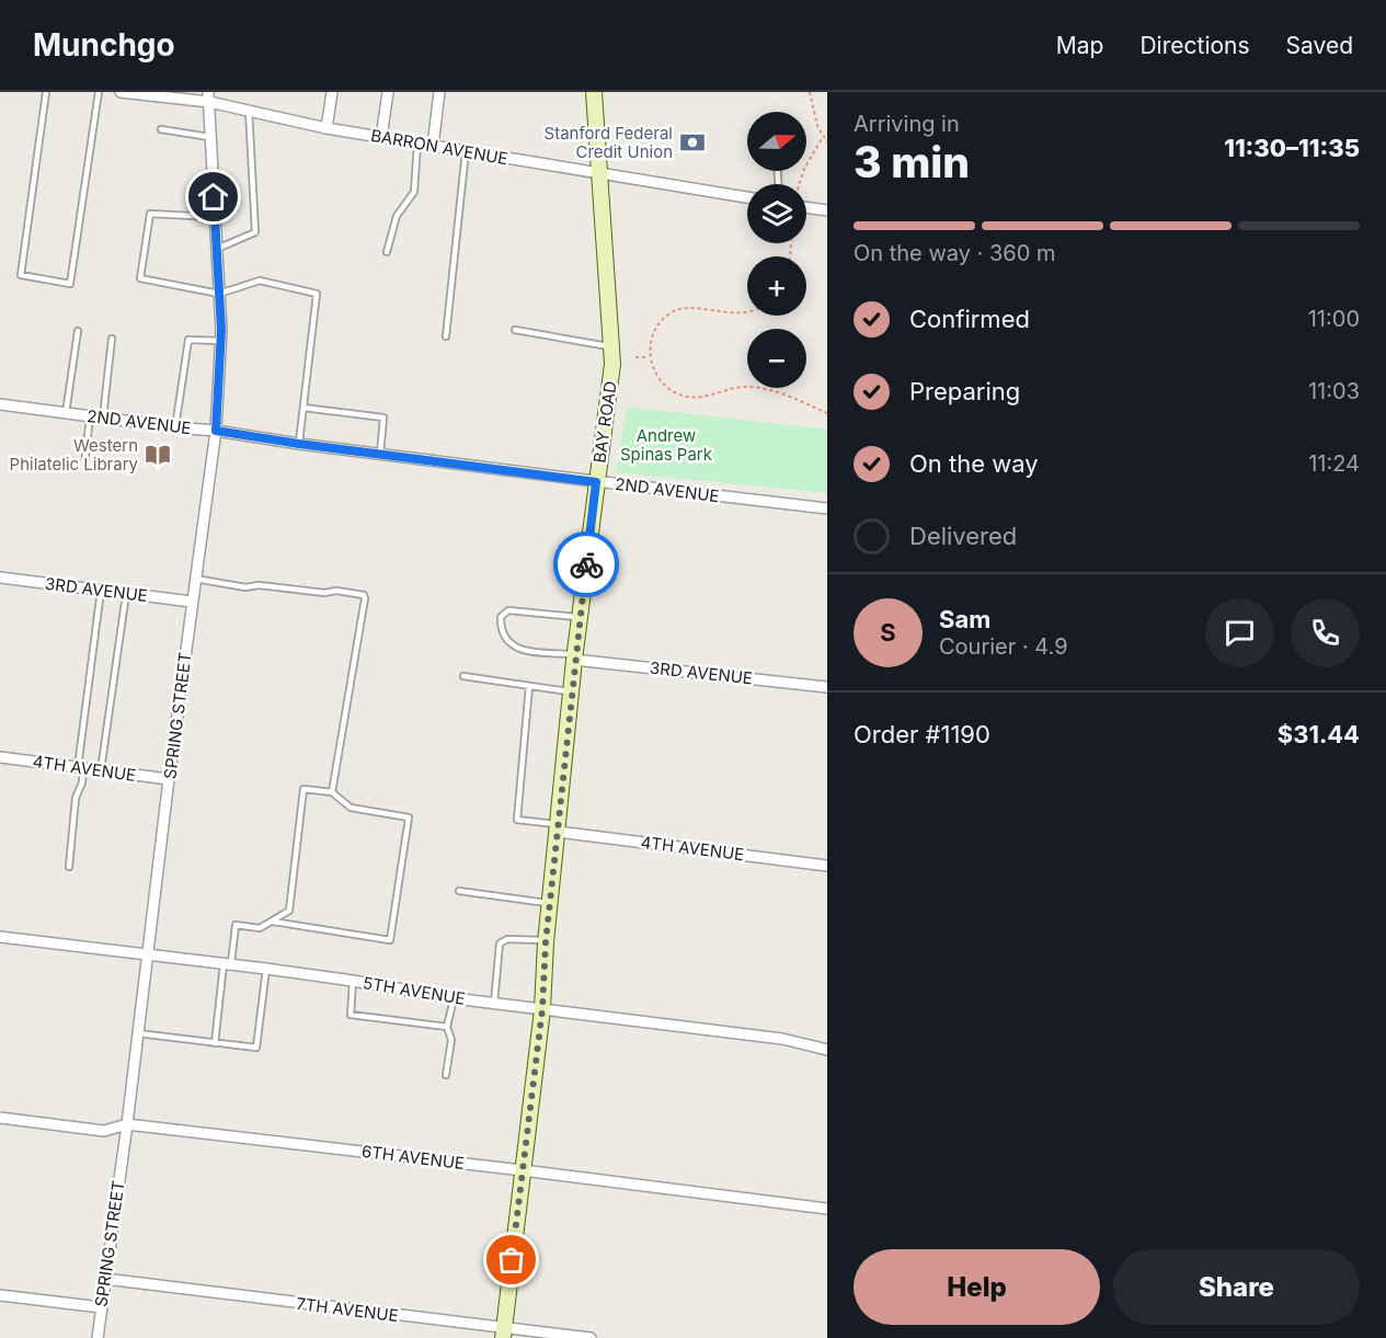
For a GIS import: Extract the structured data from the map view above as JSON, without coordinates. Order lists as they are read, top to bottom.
{
  "streets": {
    "street": [
      "BARRON AVENUE",
      "2ND AVENUE",
      "BAY ROAD",
      "3RD AVENUE",
      "SPRING STREET",
      "4TH AVENUE",
      "5TH AVENUE",
      "6TH AVENUE",
      "7TH AVENUE"
    ]
  },
  "crossings": [
    ["BARRON AVENUE", "BAY ROAD"],
    ["BARRON AVENUE", "SPRING STREET"],
    ["2ND AVENUE", "BAY ROAD"],
    ["2ND AVENUE", "SPRING STREET"],
    ["BAY ROAD", "3RD AVENUE"],
    ["BAY ROAD", "4TH AVENUE"],
    ["BAY ROAD", "5TH AVENUE"],
    ["BAY ROAD", "6TH AVENUE"],
    ["BAY ROAD", "7TH AVENUE"],
    ["3RD AVENUE", "SPRING STREET"],
    ["SPRING STREET", "4TH AVENUE"],
    ["SPRING STREET", "5TH AVENUE"],
    ["SPRING STREET", "6TH AVENUE"],
    ["SPRING STREET", "7TH AVENUE"]
  ],
  "parks": ["Andrew Spinas Park"],
  "places": {
    "bank": ["Stanford Federal Credit Union"],
    "library": ["Western Philatelic Library"]
  },
  "north": "right",
  "page": {
    "header": "Munchgo",
    "nav": ["Map", "Directions", "Saved"],
    "heading": ["3 min", "Arriving in", "11:30–11:35"],
    "panel": [
      "Sam",
      "Courier · 4.9",
      "Order #1190",
      "$31.44"
    ],
    "map_buttons": ["+", "−"],
    "bar": "On the way · 360 m",
    "list": [
      ["Confirmed", "11:00"],
      ["Preparing", "11:03"],
      ["On the way", "11:24"],
      "Delivered"
    ],
    "round": "S",
    "buttons": ["Help", "Share"]
  }
}
